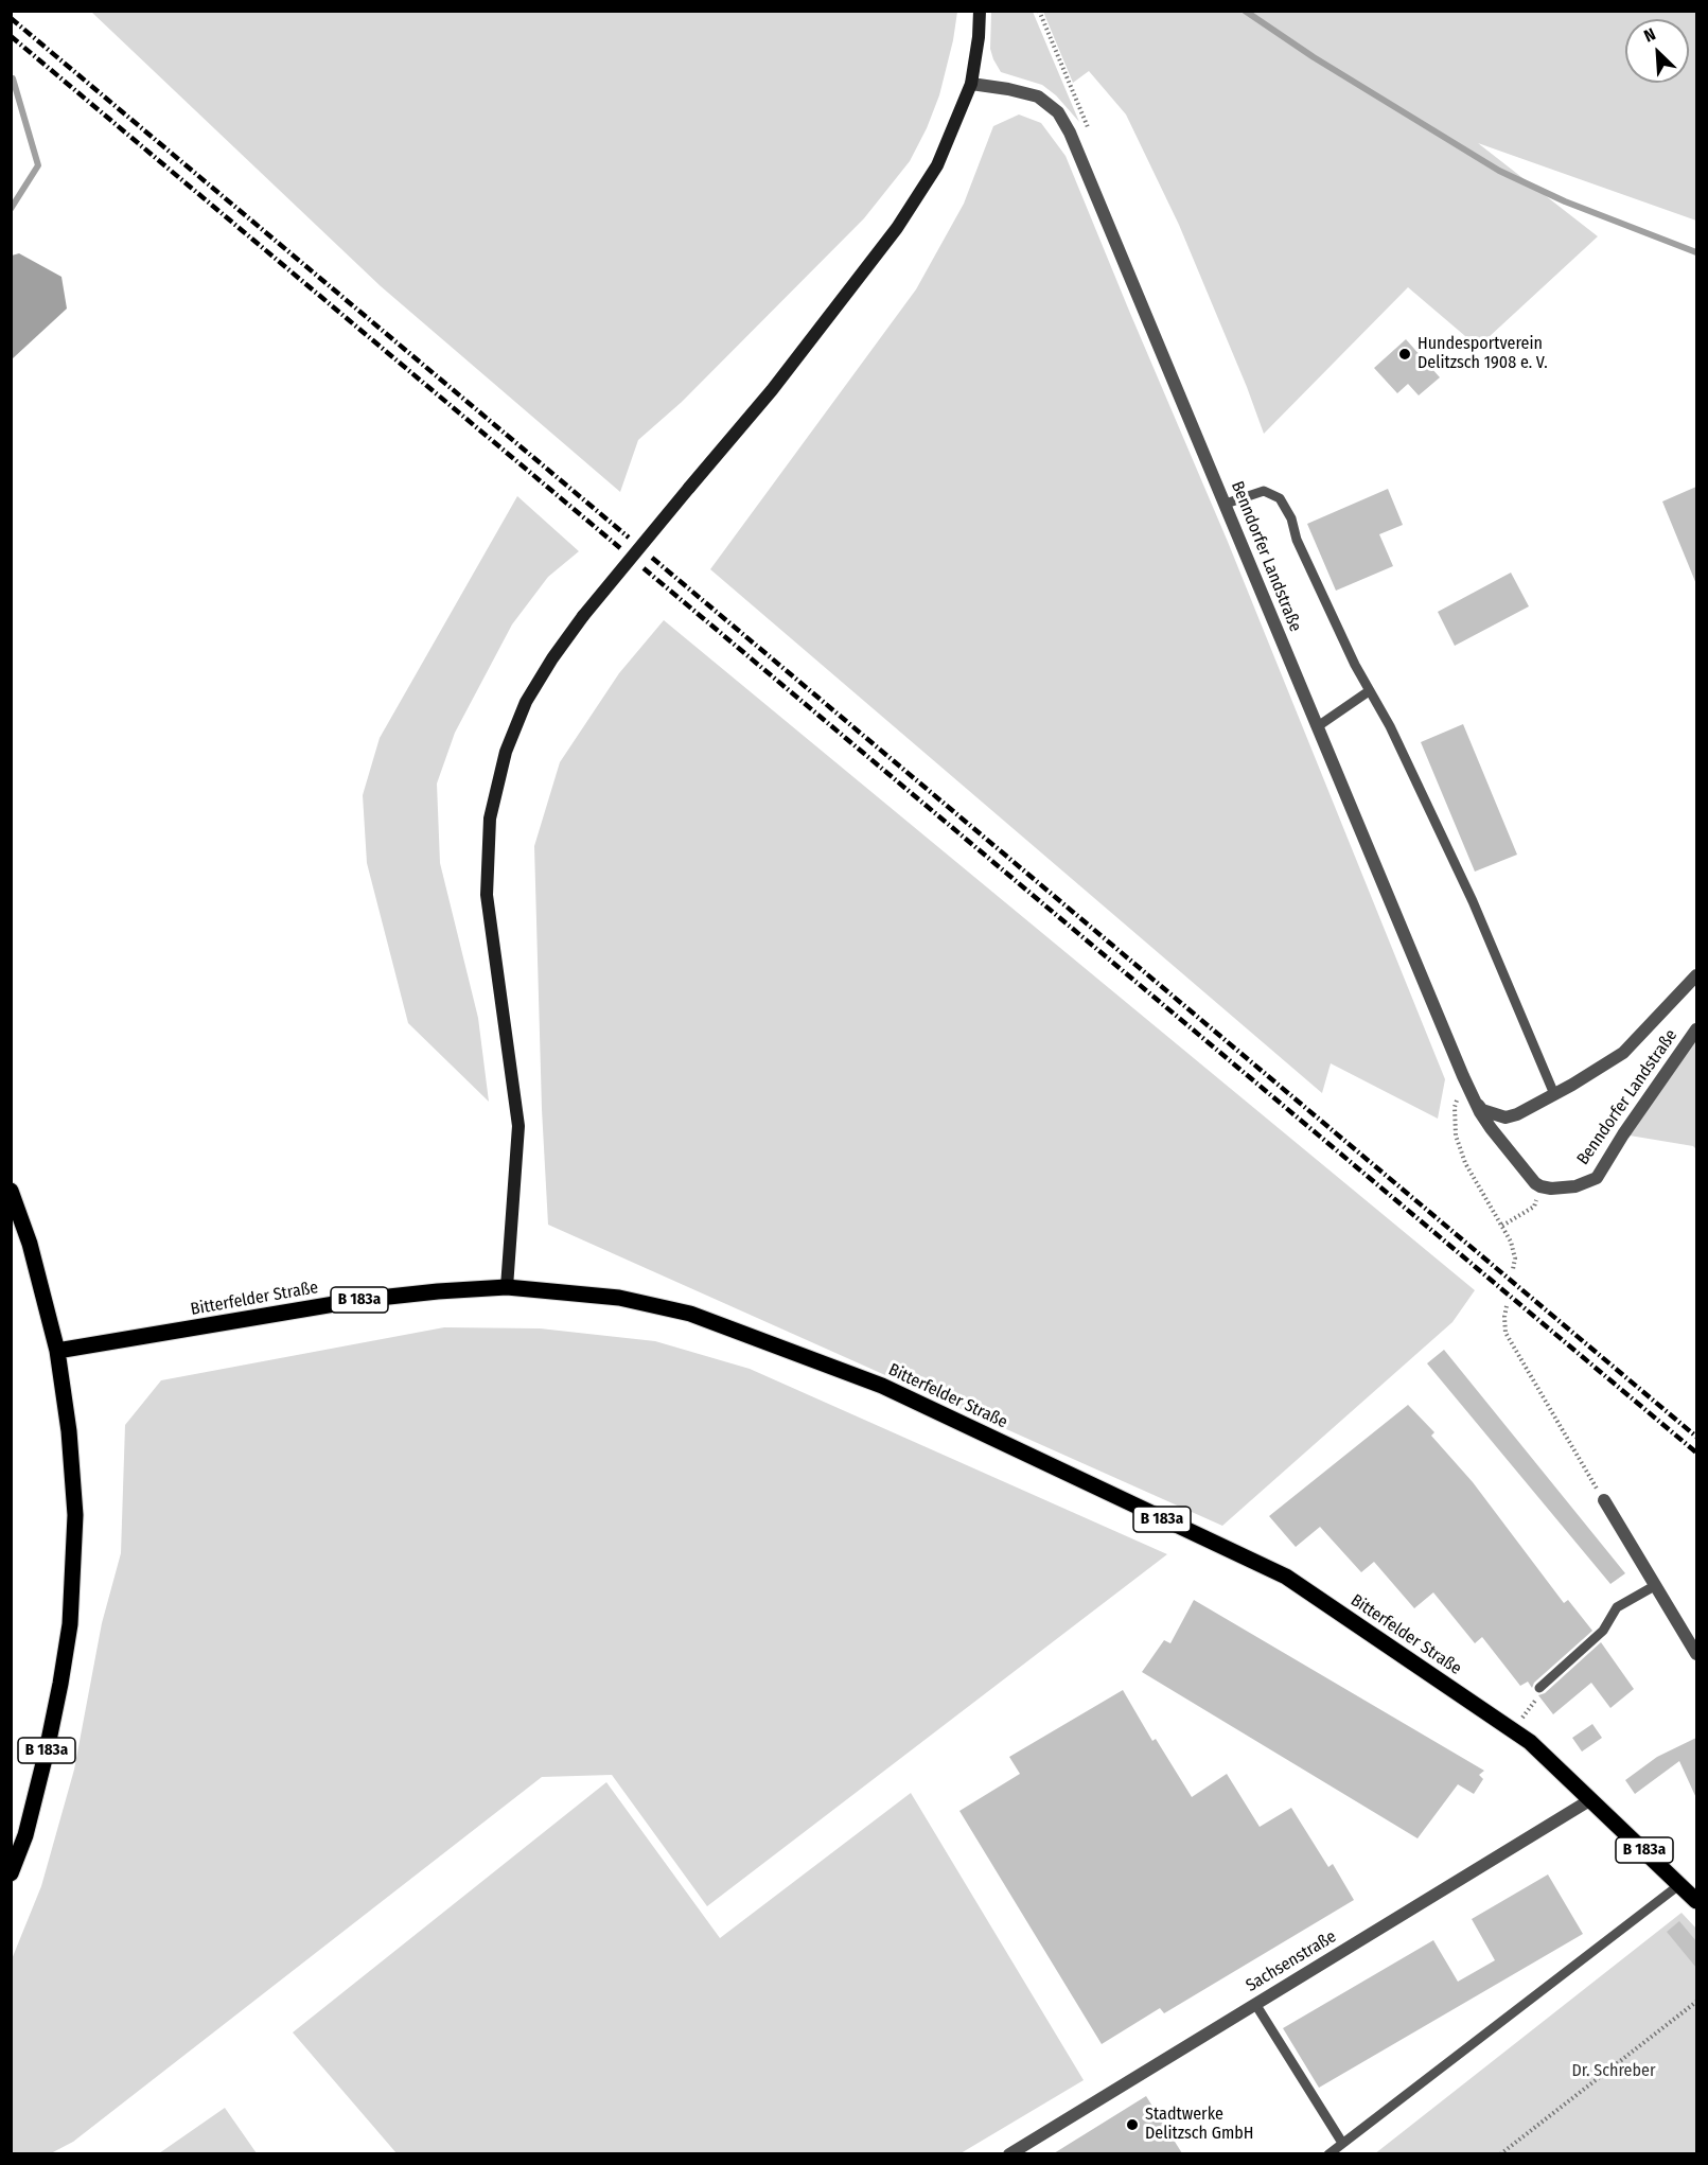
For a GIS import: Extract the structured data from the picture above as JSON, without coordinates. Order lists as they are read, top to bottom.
{
  "streets": {
    "main road": ["Bitterfelder Straße", "B 183a"],
    "street": ["Benndorfer Landstraße", "Sachsenstraße"]
  },
  "crossings": [
    ["Bitterfelder Straße", "B 183a"],
    ["Bitterfelder Straße", "Sachsenstraße"]
  ],
  "parks": ["Dr. Schreber"],
  "places": ["Hundesportverein Delitzsch 1908 e. V.", "Stadtwerke Delitzsch GmbH"],
  "north": "top left"
}
